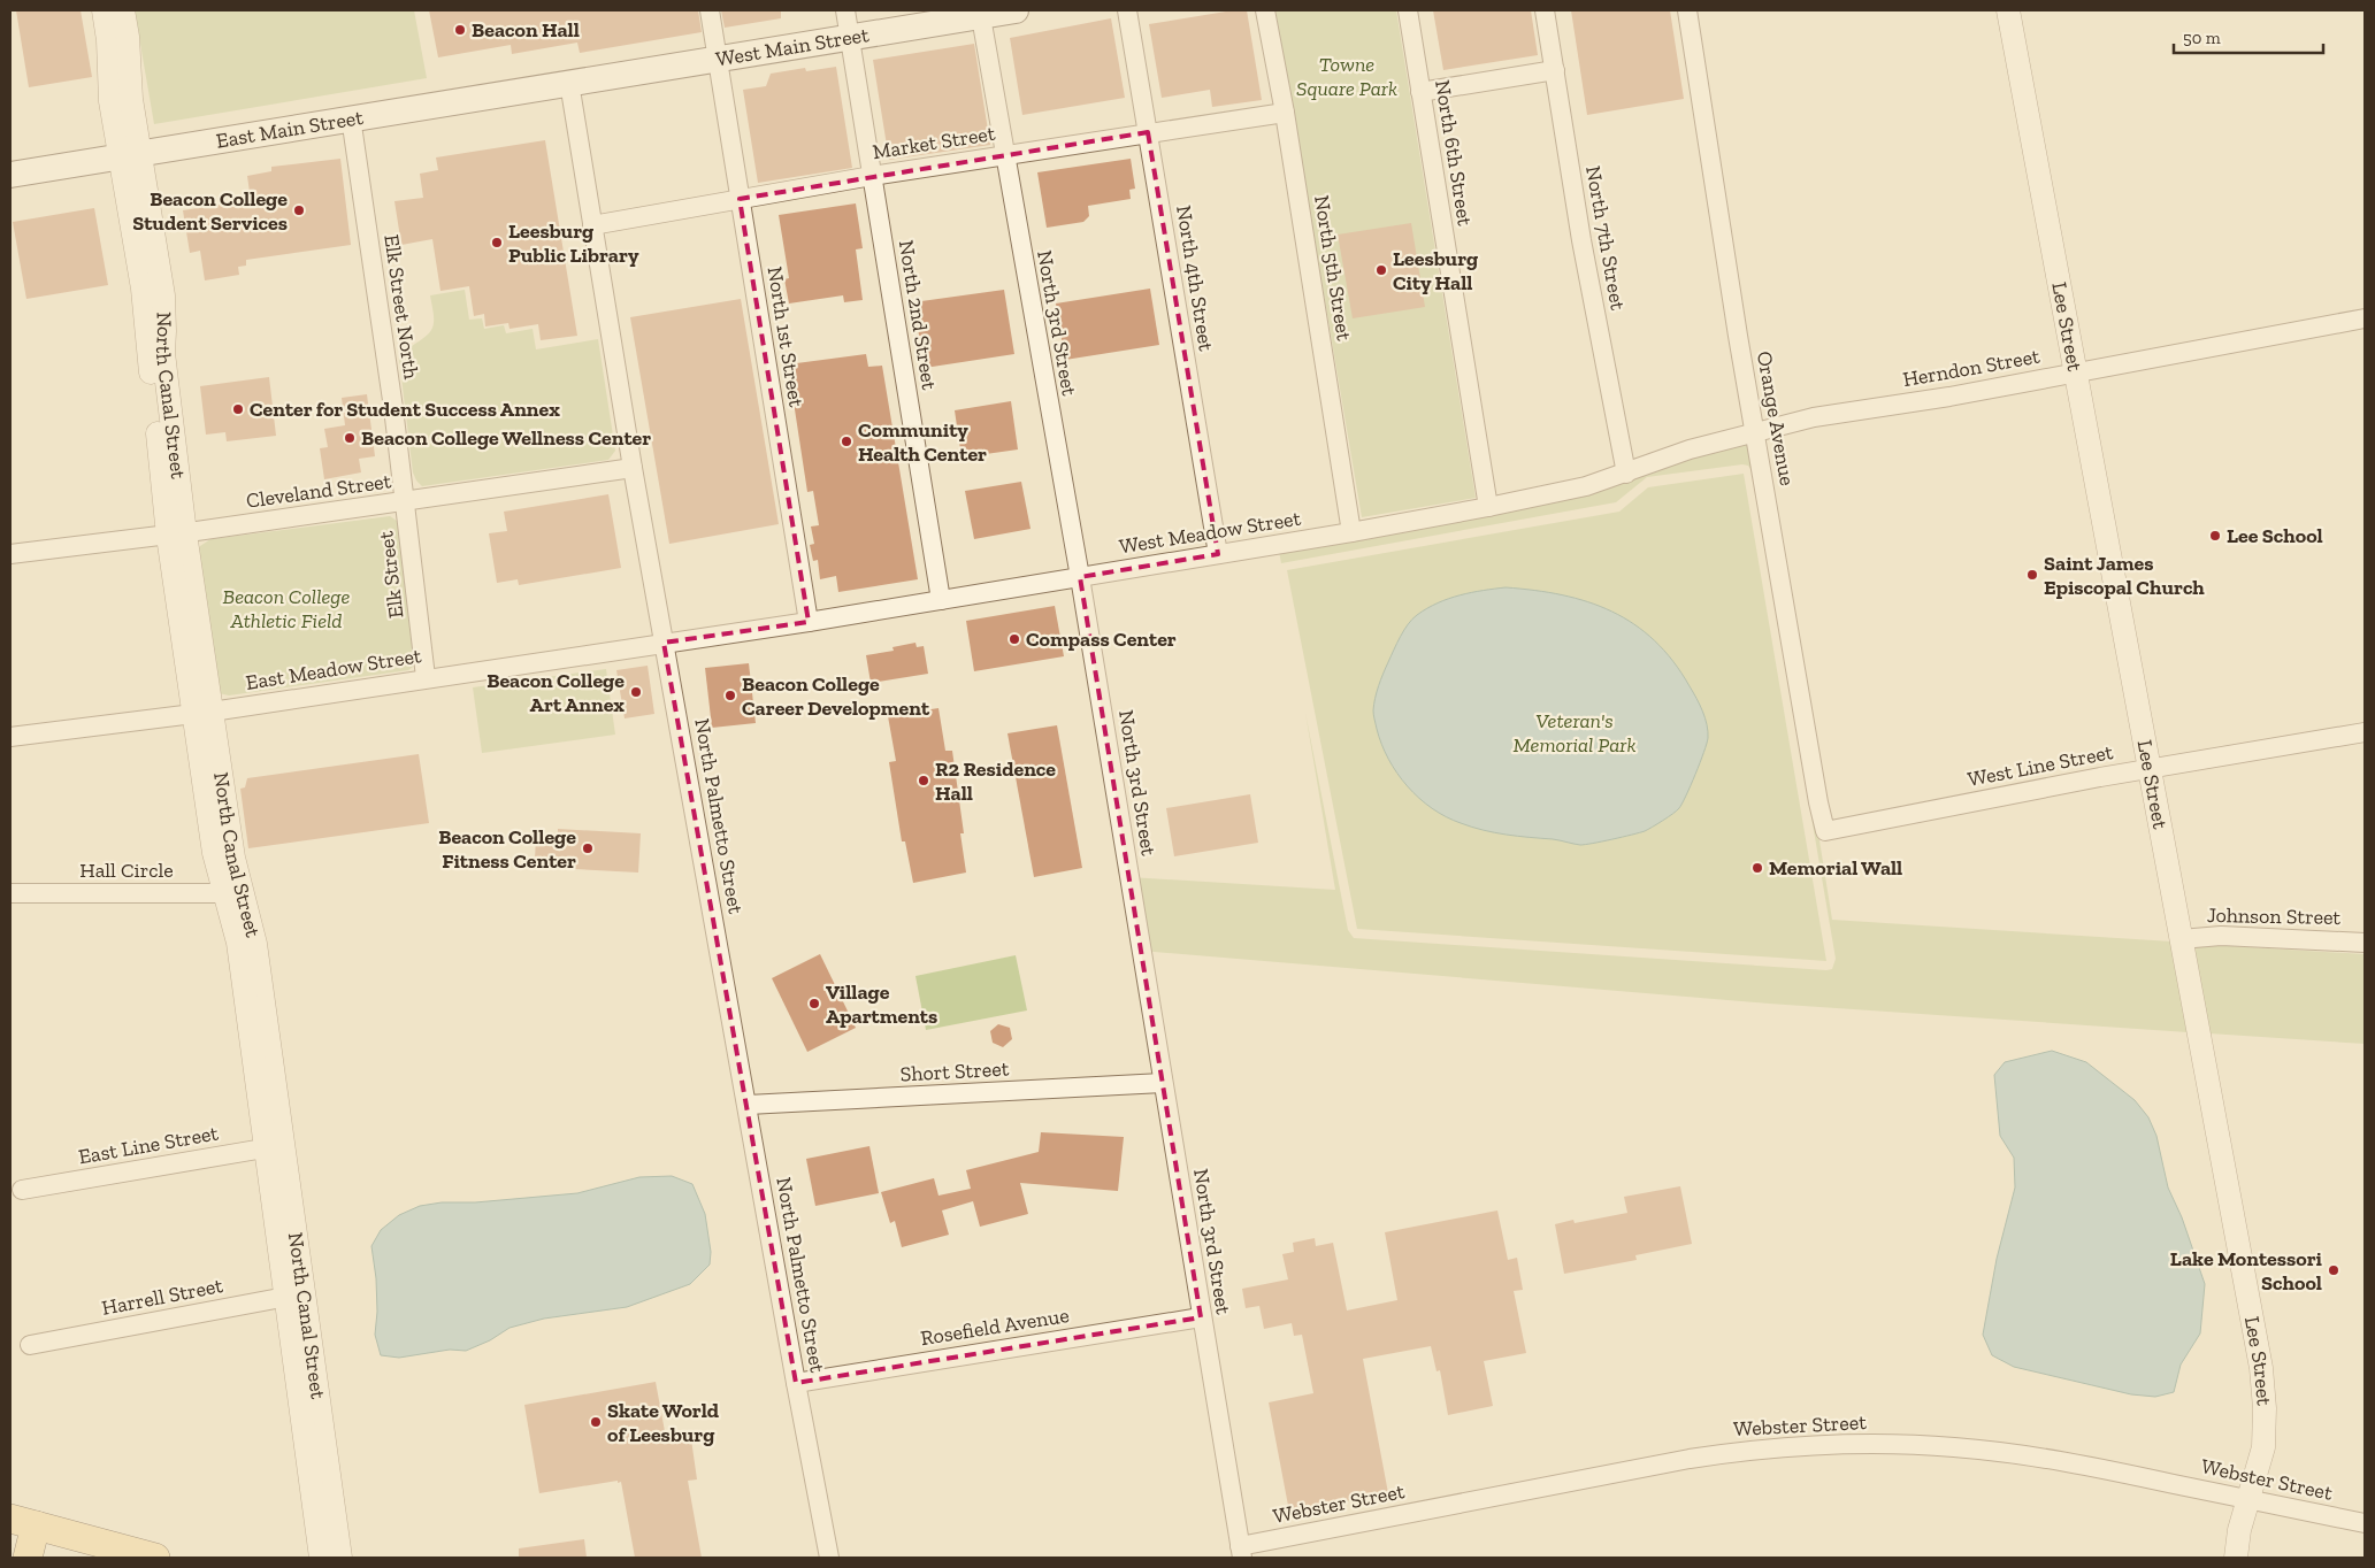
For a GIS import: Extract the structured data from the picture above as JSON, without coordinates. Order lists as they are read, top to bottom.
{
  "streets": {
    "main road": ["West Main Street", "East Main Street"],
    "street": [
      "Market Street",
      "North 6th Street",
      "North 7th Street",
      "North 5th Street",
      "North 4th Street",
      "Elk Street North",
      "North 2nd Street",
      "North 3rd Street",
      "Lee Street",
      "North 1st Street",
      "Herndon Street",
      "North Canal Street",
      "Orange Avenue",
      "Cleveland Street",
      "West Meadow Street",
      "Elk Street",
      "East Meadow Street",
      "West Line Street",
      "North Palmetto Street",
      "Hall Circle",
      "Johnson Street",
      "Short Street",
      "East Line Street",
      "Harrell Street",
      "Rosefield Avenue",
      "Webster Street"
    ]
  },
  "crossings": [
    ["West Main Street", "East Main Street"],
    ["West Main Street", "North 2nd Street"],
    ["West Main Street", "North 3rd Street"],
    ["West Main Street", "North 1st Street"],
    ["West Main Street", "North Palmetto Street"],
    ["East Main Street", "Elk Street North"],
    ["East Main Street", "North Canal Street"],
    ["East Main Street", "North Palmetto Street"],
    ["Market Street", "North 5th Street"],
    ["Market Street", "North 4th Street"],
    ["Market Street", "North 2nd Street"],
    ["Market Street", "North 3rd Street"],
    ["Market Street", "North 1st Street"],
    ["Market Street", "North Palmetto Street"],
    ["North 6th Street", "West Meadow Street"],
    ["North 7th Street", "West Meadow Street"],
    ["North 5th Street", "West Meadow Street"],
    ["North 4th Street", "West Meadow Street"],
    ["Elk Street North", "Cleveland Street"],
    ["Elk Street North", "Elk Street"],
    ["North 2nd Street", "West Meadow Street"],
    ["North 3rd Street", "West Meadow Street"],
    ["North 3rd Street", "Short Street"],
    ["North 3rd Street", "Rosefield Avenue"],
    ["North 3rd Street", "Webster Street"],
    ["Lee Street", "Herndon Street"],
    ["Lee Street", "West Line Street"],
    ["Lee Street", "Johnson Street"],
    ["Lee Street", "Webster Street"],
    ["North 1st Street", "West Meadow Street"],
    ["Herndon Street", "Orange Avenue"],
    ["Herndon Street", "West Meadow Street"],
    ["North Canal Street", "Cleveland Street"],
    ["North Canal Street", "East Meadow Street"],
    ["North Canal Street", "Hall Circle"],
    ["North Canal Street", "East Line Street"],
    ["North Canal Street", "Harrell Street"],
    ["Orange Avenue", "West Meadow Street"],
    ["Orange Avenue", "West Line Street"],
    ["Cleveland Street", "Elk Street"],
    ["Cleveland Street", "North Palmetto Street"],
    ["West Meadow Street", "East Meadow Street"],
    ["West Meadow Street", "North Palmetto Street"],
    ["Elk Street", "East Meadow Street"],
    ["East Meadow Street", "North Palmetto Street"],
    ["North Palmetto Street", "Short Street"],
    ["North Palmetto Street", "Rosefield Avenue"]
  ],
  "parks": ["Towne Square Park", "Beacon College Athletic Field", "Veteran's Memorial Park"],
  "places": [
    "Beacon Hall",
    "Beacon College Student Services",
    "Leesburg Public Library",
    "Leesburg City Hall",
    "Center for Student Success Annex",
    "Beacon College Wellness Center",
    "Community Health Center",
    "Lee School",
    "Saint James Episcopal Church",
    "Compass Center",
    "Beacon College Art Annex",
    "Beacon College Career Development",
    "R2 Residence Hall",
    "Beacon College Fitness Center",
    "Memorial Wall",
    "Village Apartments",
    "Lake Montessori School",
    "Skate World of Leesburg"
  ],
  "scale_bar": "50 m"
}
